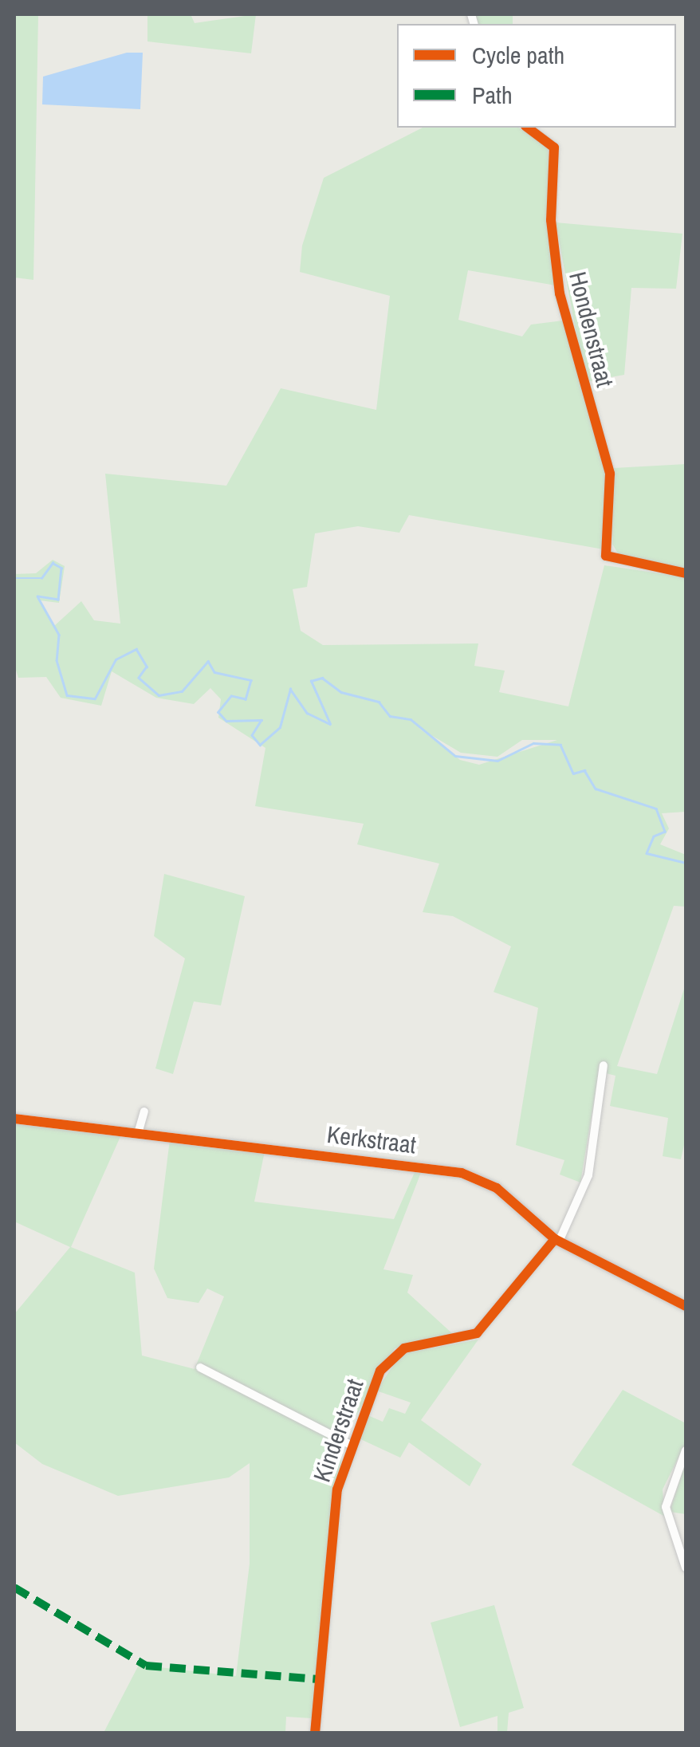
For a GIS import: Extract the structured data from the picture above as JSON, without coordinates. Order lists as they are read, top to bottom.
{
  "streets": {
    "street": ["Hondenstraat", "Kerkstraat", "Kinderstraat"]
  },
  "crossings": [
    ["Kerkstraat", "Kinderstraat"]
  ],
  "legend": ["Cycle path", "Path"]
}
